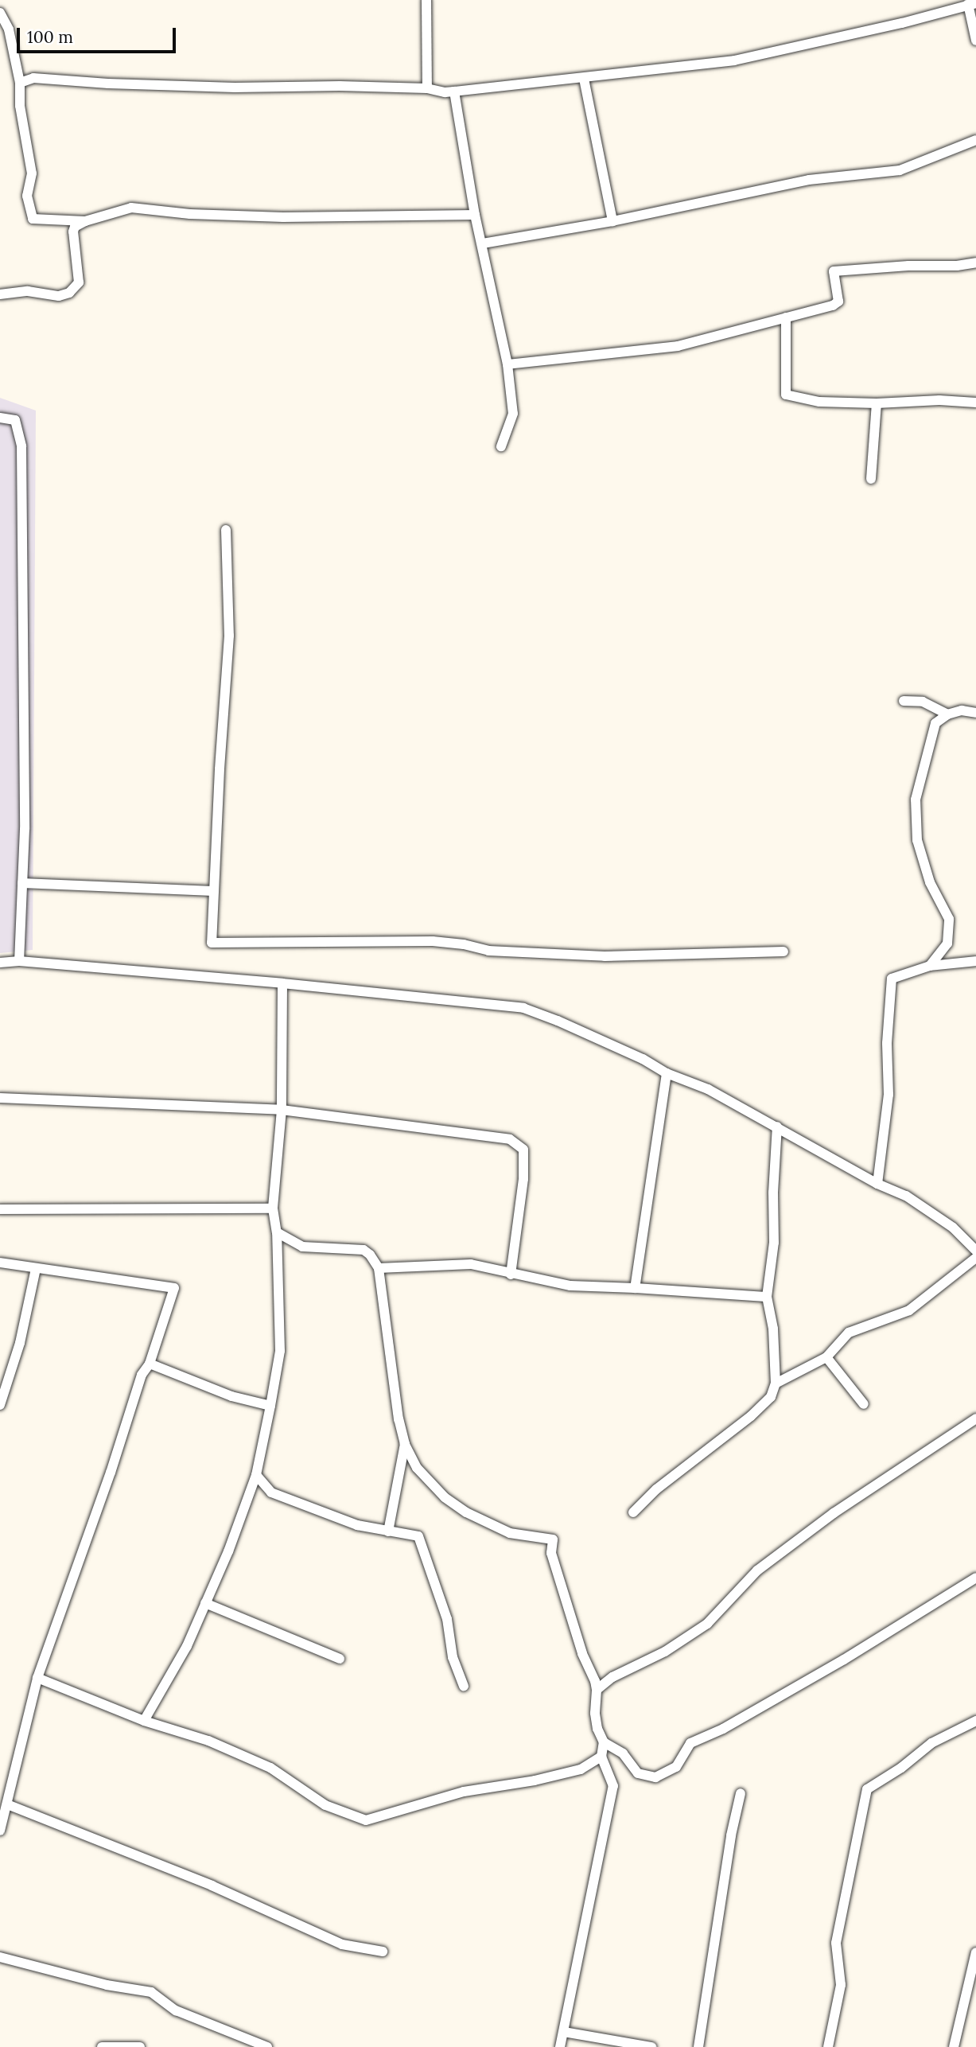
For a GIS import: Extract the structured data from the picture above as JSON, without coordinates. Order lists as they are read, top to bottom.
{
  "scale_bar": "100 m"
}
